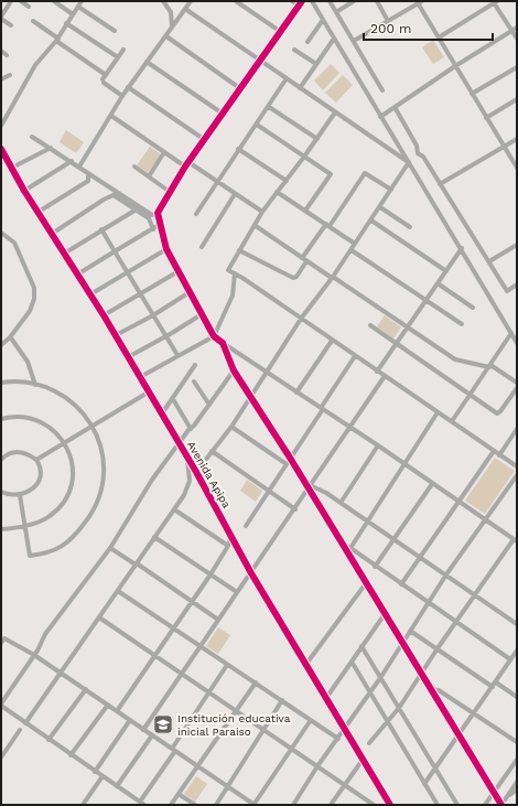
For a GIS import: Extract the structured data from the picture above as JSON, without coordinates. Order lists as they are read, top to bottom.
{
  "streets": {
    "street": ["Avenida Apipa"]
  },
  "places": {
    "school or university": ["Institución educativa inicial Paraiso"]
  },
  "scale_bar": "200 m"
}
